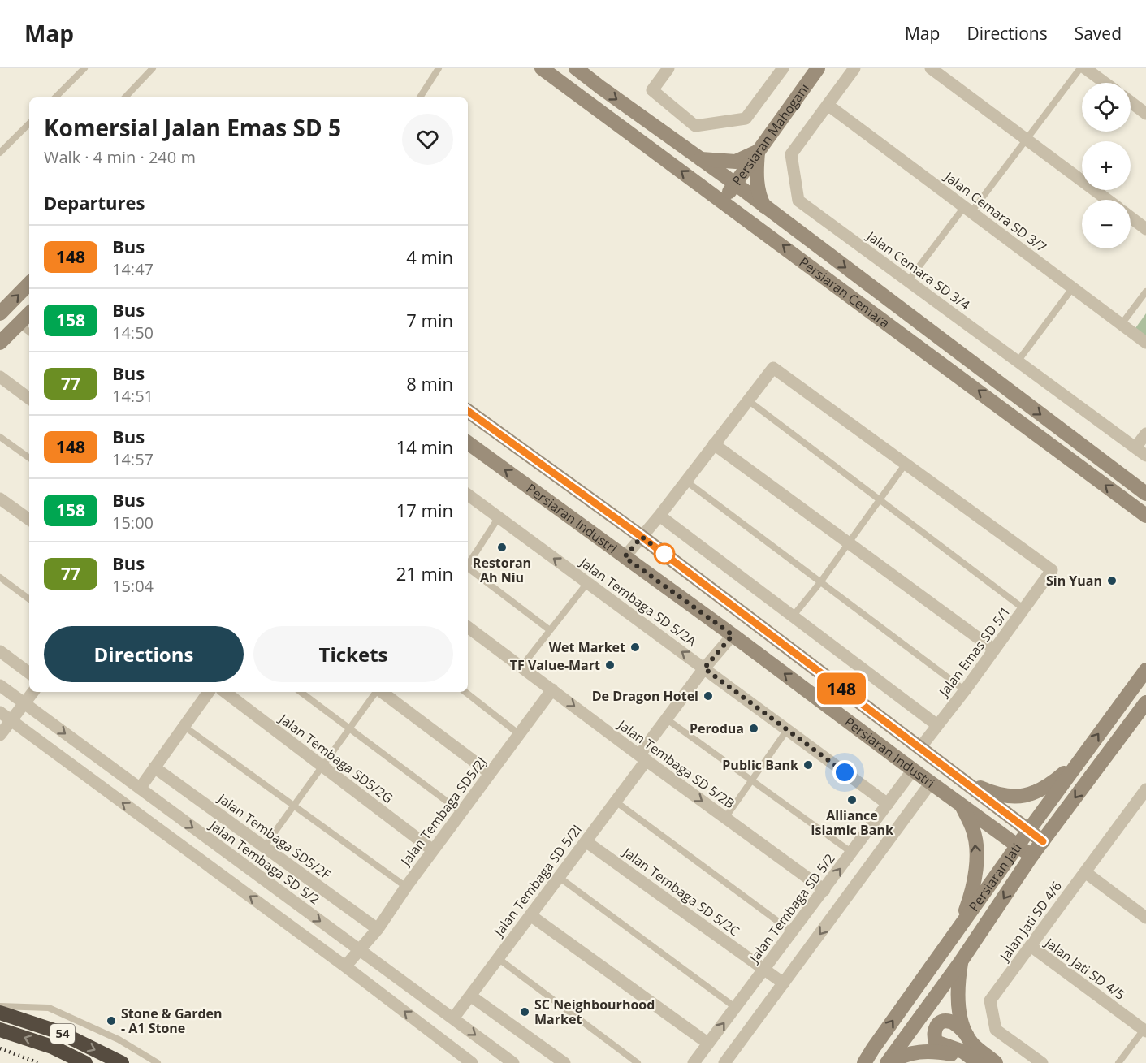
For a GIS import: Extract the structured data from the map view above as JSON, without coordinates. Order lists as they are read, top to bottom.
{
  "streets": {
    "highway": ["54"],
    "main road": [
      "Persiaran Mahogani",
      "Persiaran Cemara",
      "Persiaran Industri",
      "Persiaran Jati"
    ],
    "street": [
      "Jalan Cemara SD 3/7",
      "Jalan Cemara SD 3/4",
      "Jalan Tembaga SD 5/2A",
      "Jalan Emas SD 5/1",
      "Jalan Tembaga SD5/2G",
      "Jalan Tembaga SD 5/2B",
      "Jalan Tembaga SD5/2J",
      "Jalan Tembaga SD5/2F",
      "Jalan Tembaga SD 5/2",
      "Jalan Tembaga SD 5/2I",
      "Jalan Tembaga SD 5/2C",
      "Jalan Jati SD 4/6",
      "Jalan Jati SD 4/5"
    ]
  },
  "crossings": [
    ["Persiaran Mahogani", "Persiaran Cemara"],
    ["Jalan Cemara SD 3/7", "Jalan Cemara SD 3/4"],
    ["Persiaran Industri", "Jalan Emas SD 5/1"],
    ["Persiaran Industri", "Jalan Tembaga SD 5/2"],
    ["Persiaran Industri", "Persiaran Jati"],
    ["Persiaran Industri", "Jalan Tembaga SD 5/2I"],
    ["Jalan Tembaga SD 5/2A", "Jalan Tembaga SD 5/2"],
    ["Jalan Tembaga SD 5/2A", "Jalan Tembaga SD 5/2I"],
    ["Jalan Tembaga SD5/2G", "Jalan Tembaga SD5/2J"],
    ["Jalan Tembaga SD 5/2B", "Jalan Tembaga SD5/2J"],
    ["Jalan Tembaga SD 5/2B", "Jalan Tembaga SD 5/2"],
    ["Jalan Tembaga SD 5/2B", "Jalan Tembaga SD 5/2I"],
    ["Jalan Tembaga SD5/2J", "Jalan Tembaga SD5/2F"],
    ["Jalan Tembaga SD5/2J", "Jalan Tembaga SD 5/2"],
    ["Jalan Tembaga SD 5/2", "Jalan Tembaga SD 5/2I"],
    ["Jalan Tembaga SD 5/2", "Jalan Tembaga SD 5/2C"],
    ["Jalan Tembaga SD 5/2I", "Jalan Tembaga SD 5/2C"],
    ["Jalan Jati SD 4/6", "Jalan Jati SD 4/5"]
  ],
  "one_way": ["Jalan Tembaga SD 5/2B"],
  "places": [
    "Restoran Ah Niu",
    "Sin Yuan",
    "Wet Market",
    "TF Value-Mart",
    "De Dragon Hotel",
    "Perodua",
    "Public Bank",
    "Alliance Islamic Bank",
    "SC Neighbourhood Market",
    "Stone & Garden - A1 Stone"
  ],
  "lines": ["bus line 148"],
  "page": {
    "header": "Map",
    "nav": ["Map", "Directions", "Saved"],
    "on_map": "148",
    "map_buttons": ["+", "−"],
    "heading": [
      ["Komersial Jalan Emas SD 5", "Walk · 4 min · 240 m"],
      "Departures"
    ],
    "list": [
      {
        "mark": "148",
        "name": "Bus",
        "note": "14:47",
        "value": "4 min"
      },
      {
        "mark": "158",
        "name": "Bus",
        "note": "14:50",
        "value": "7 min"
      },
      {
        "mark": "77",
        "name": "Bus",
        "note": "14:51",
        "value": "8 min"
      },
      {
        "mark": "148",
        "name": "Bus",
        "note": "14:57",
        "value": "14 min"
      },
      {
        "mark": "158",
        "name": "Bus",
        "note": "15:00",
        "value": "17 min"
      },
      {
        "mark": "77",
        "name": "Bus",
        "note": "15:04",
        "value": "21 min"
      }
    ],
    "buttons": ["Directions", "Tickets"]
  }
}
